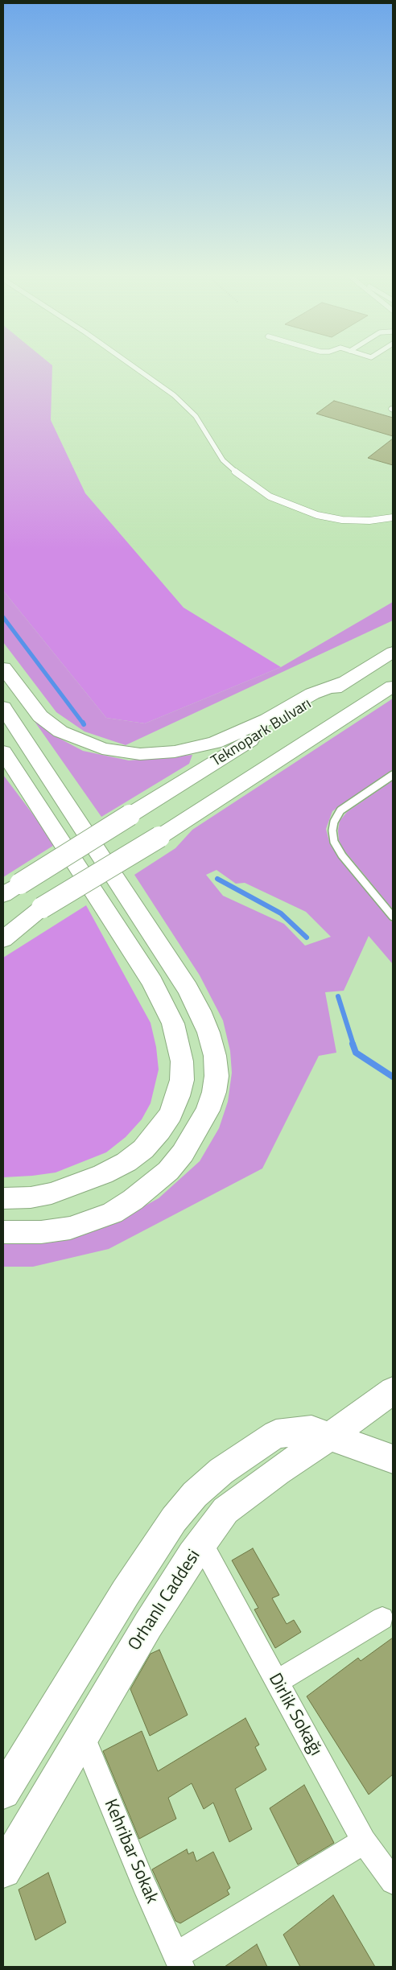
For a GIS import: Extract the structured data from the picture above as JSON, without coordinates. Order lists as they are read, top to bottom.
{
  "streets": {
    "main road": ["Teknopark Bulvarı", "Orhanlı Caddesi"],
    "street": ["Dirlik Sokağı", "Kehribar Sokak"]
  },
  "crossings": [
    ["Orhanlı Caddesi", "Dirlik Sokağı"],
    ["Orhanlı Caddesi", "Kehribar Sokak"]
  ]
}
